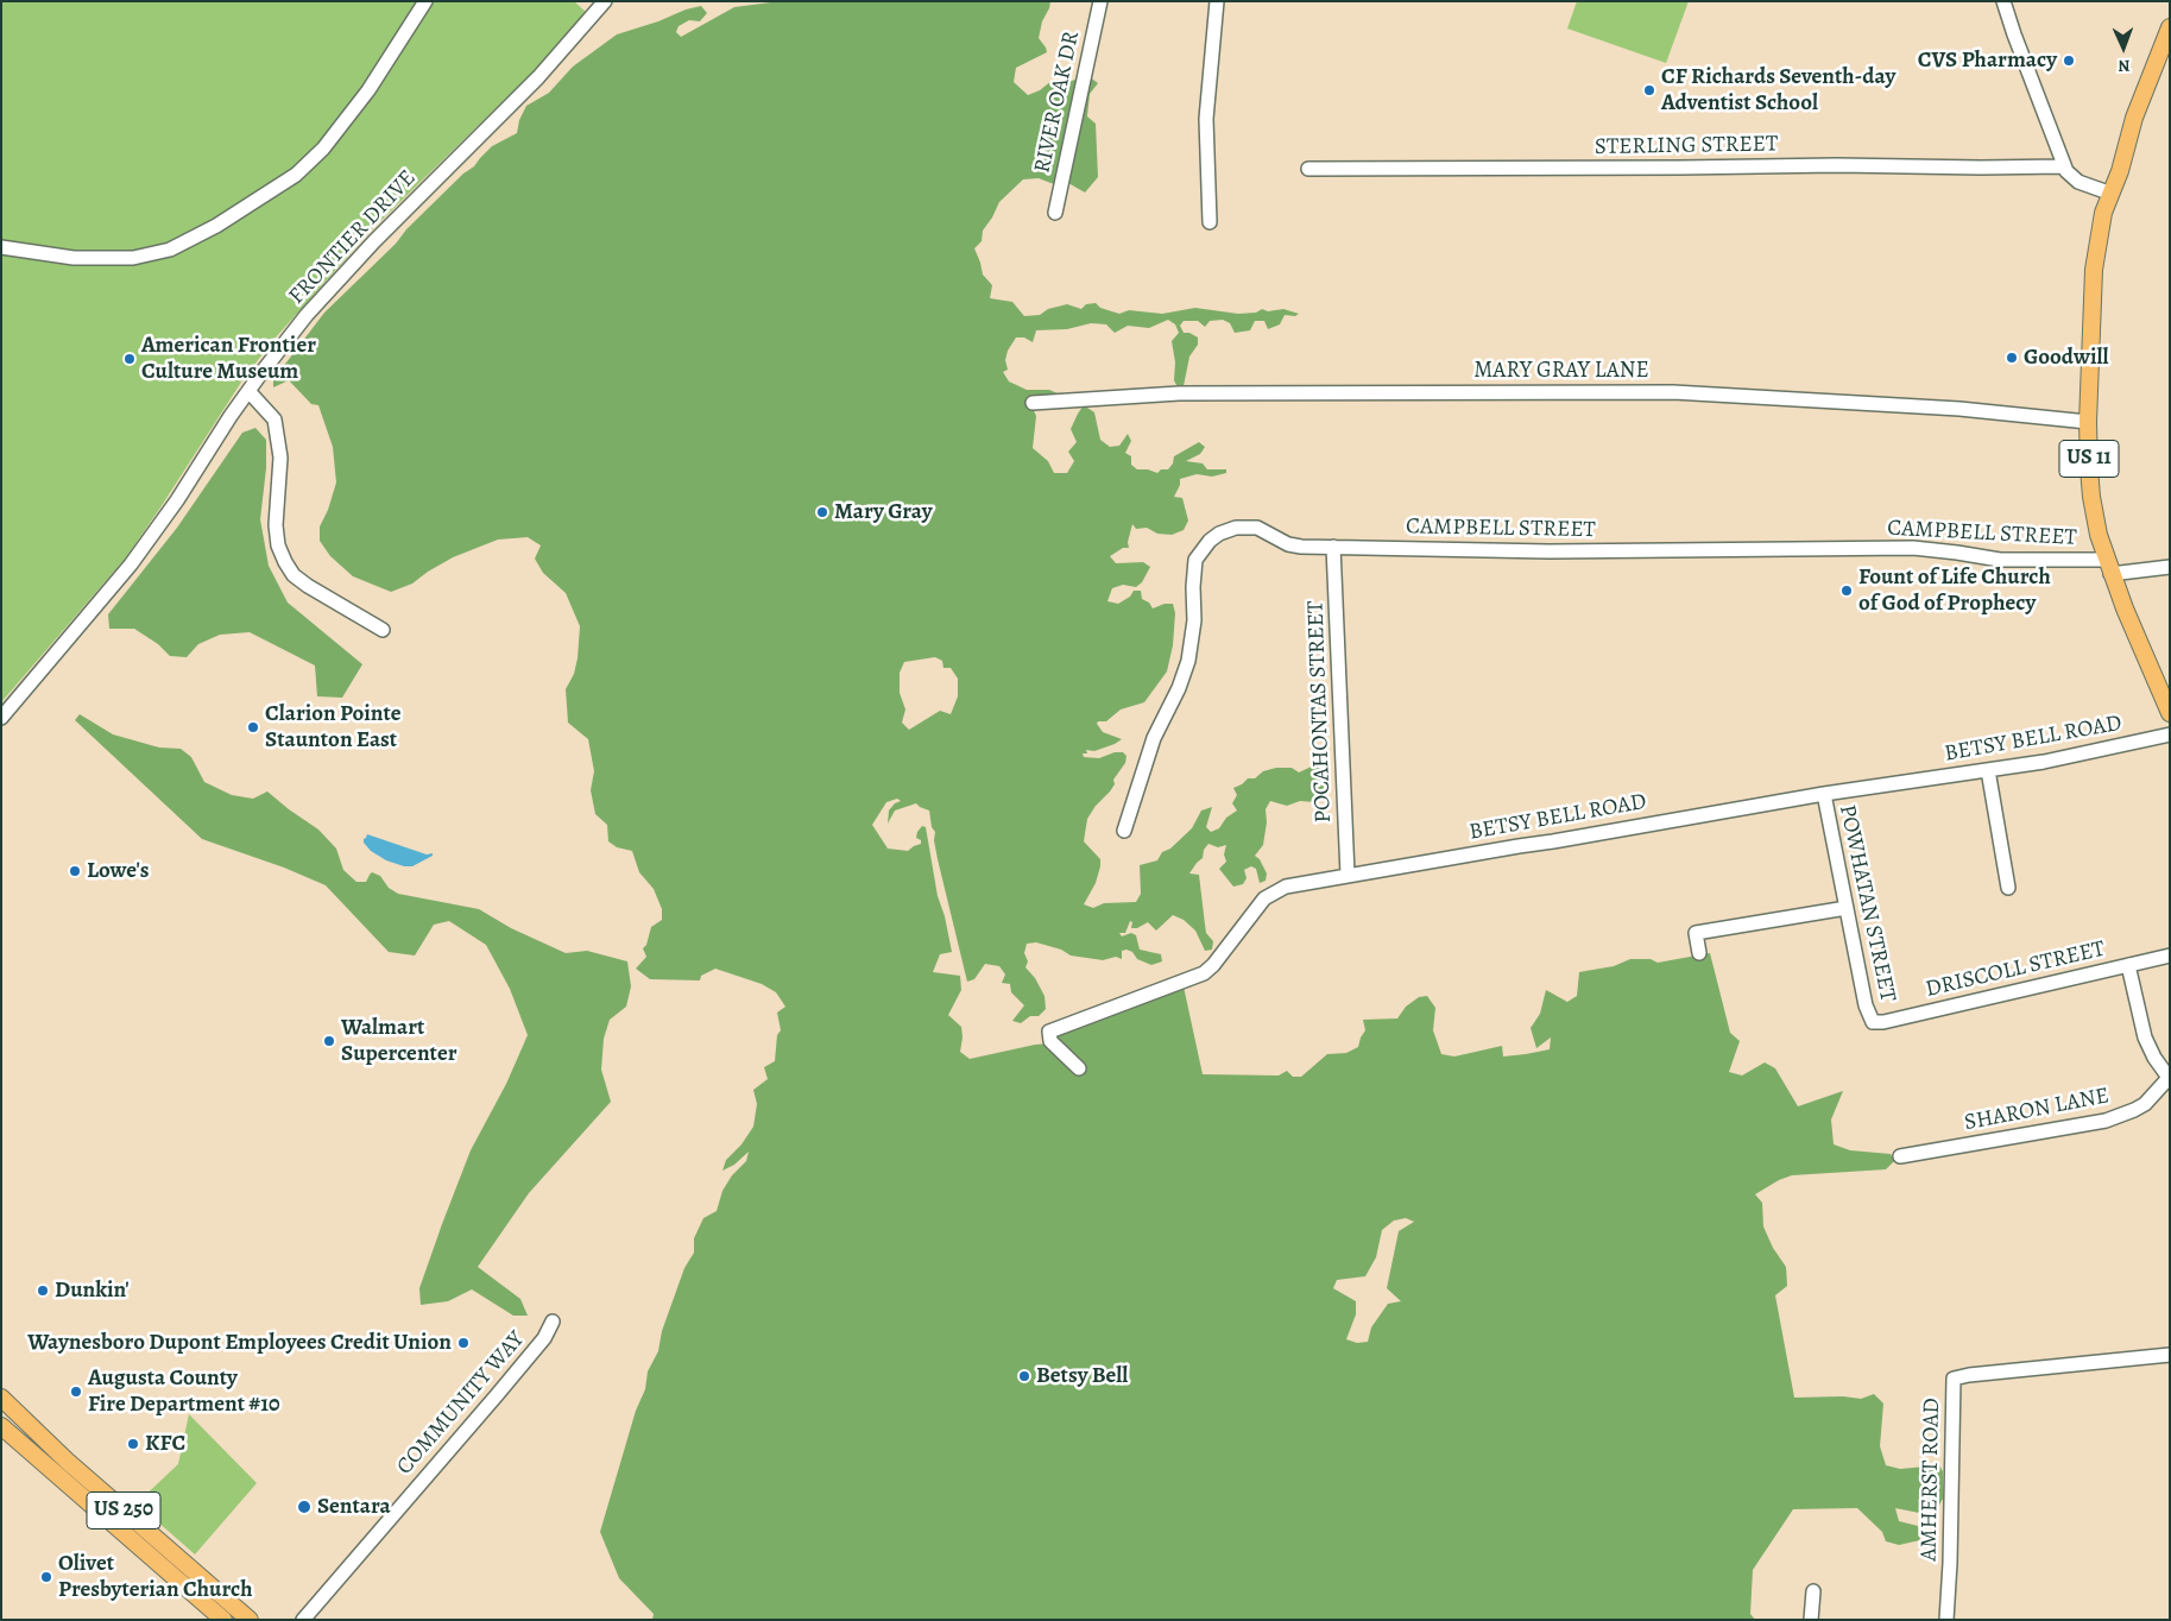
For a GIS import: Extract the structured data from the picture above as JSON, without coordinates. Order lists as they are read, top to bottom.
{
  "streets": {
    "main road": ["US 11", "US 250"],
    "street": [
      "RIVER OAK DR",
      "STERLING STREET",
      "FRONTIER DRIVE",
      "MARY GRAY LANE",
      "CAMPBELL STREET",
      "POCAHONTAS STREET",
      "BETSY BELL ROAD",
      "POWHATAN STREET",
      "DRISCOLL STREET",
      "SHARON LANE",
      "COMMUNITY WAY",
      "AMHERST ROAD"
    ]
  },
  "crossings": [
    ["MARY GRAY LANE", "US 11"],
    ["US 11", "CAMPBELL STREET"],
    ["CAMPBELL STREET", "POCAHONTAS STREET"],
    ["POCAHONTAS STREET", "BETSY BELL ROAD"],
    ["BETSY BELL ROAD", "POWHATAN STREET"],
    ["POWHATAN STREET", "DRISCOLL STREET"]
  ],
  "places": [
    "CVS Pharmacy",
    "CF Richards Seventh-day Adventist School",
    "Goodwill",
    "American Frontier Culture Museum",
    "Mary Gray",
    "Fount of Life Church of God of Prophecy",
    "Clarion Pointe Staunton East",
    "Lowe's",
    "Walmart Supercenter",
    "Dunkin'",
    "Waynesboro Dupont Employees Credit Union",
    "Betsy Bell",
    "Augusta County Fire Department #10",
    "KFC",
    "Sentara",
    "Olivet Presbyterian Church"
  ],
  "north": "bottom"
}
